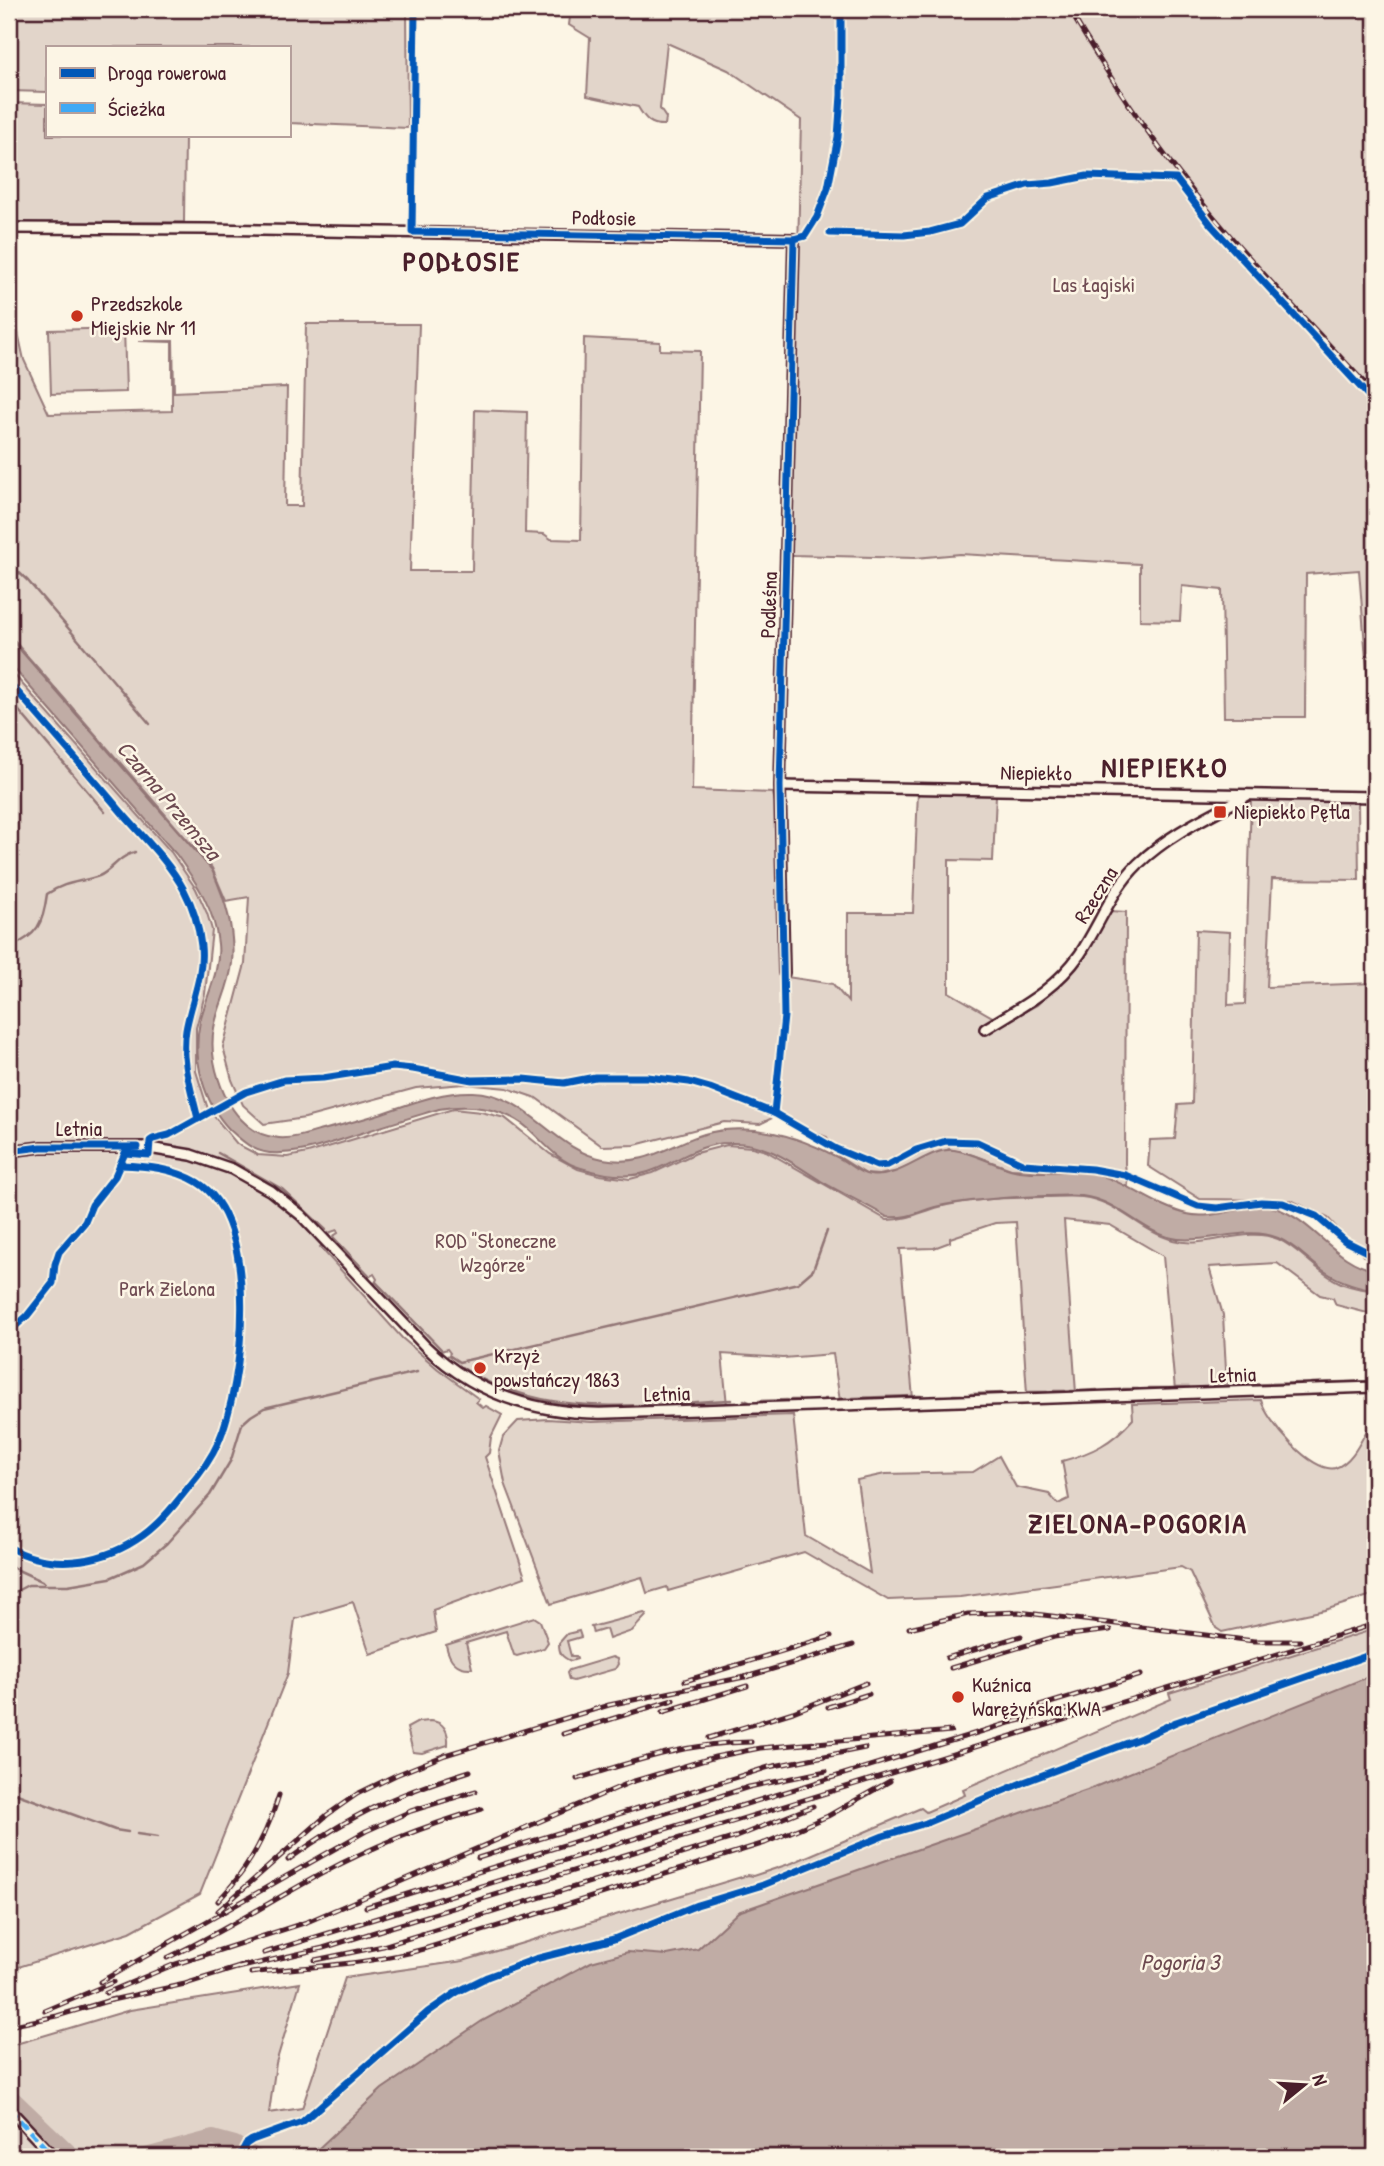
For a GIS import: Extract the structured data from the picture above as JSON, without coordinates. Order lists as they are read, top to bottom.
{
  "streets": {
    "street": [
      "Podłosie",
      "Podleśna",
      "Niepiekło",
      "Rzeczna",
      "Letnia"
    ]
  },
  "crossings": [
    ["Podłosie", "Podleśna"],
    ["Podleśna", "Niepiekło"],
    ["Niepiekło", "Rzeczna"]
  ],
  "districts": ["PODŁOSIE", "NIEPIEKŁO", "ZIELONA-POGORIA"],
  "water": ["Czarna Przemsza", "Pogoria 3"],
  "parks": ["Las Łagiski", "ROD \"Słoneczne Wzgórze\"", "Park Zielona"],
  "places": {
    "other": ["Przedszkole Miejskie Nr 11", "Krzyż powstańczy 1863", "Kuźnica Warężyńska KWA"],
    "transit": ["Niepiekło Pętla"]
  },
  "legend": ["Droga rowerowa", "Ścieżka"],
  "north": "right"
}
